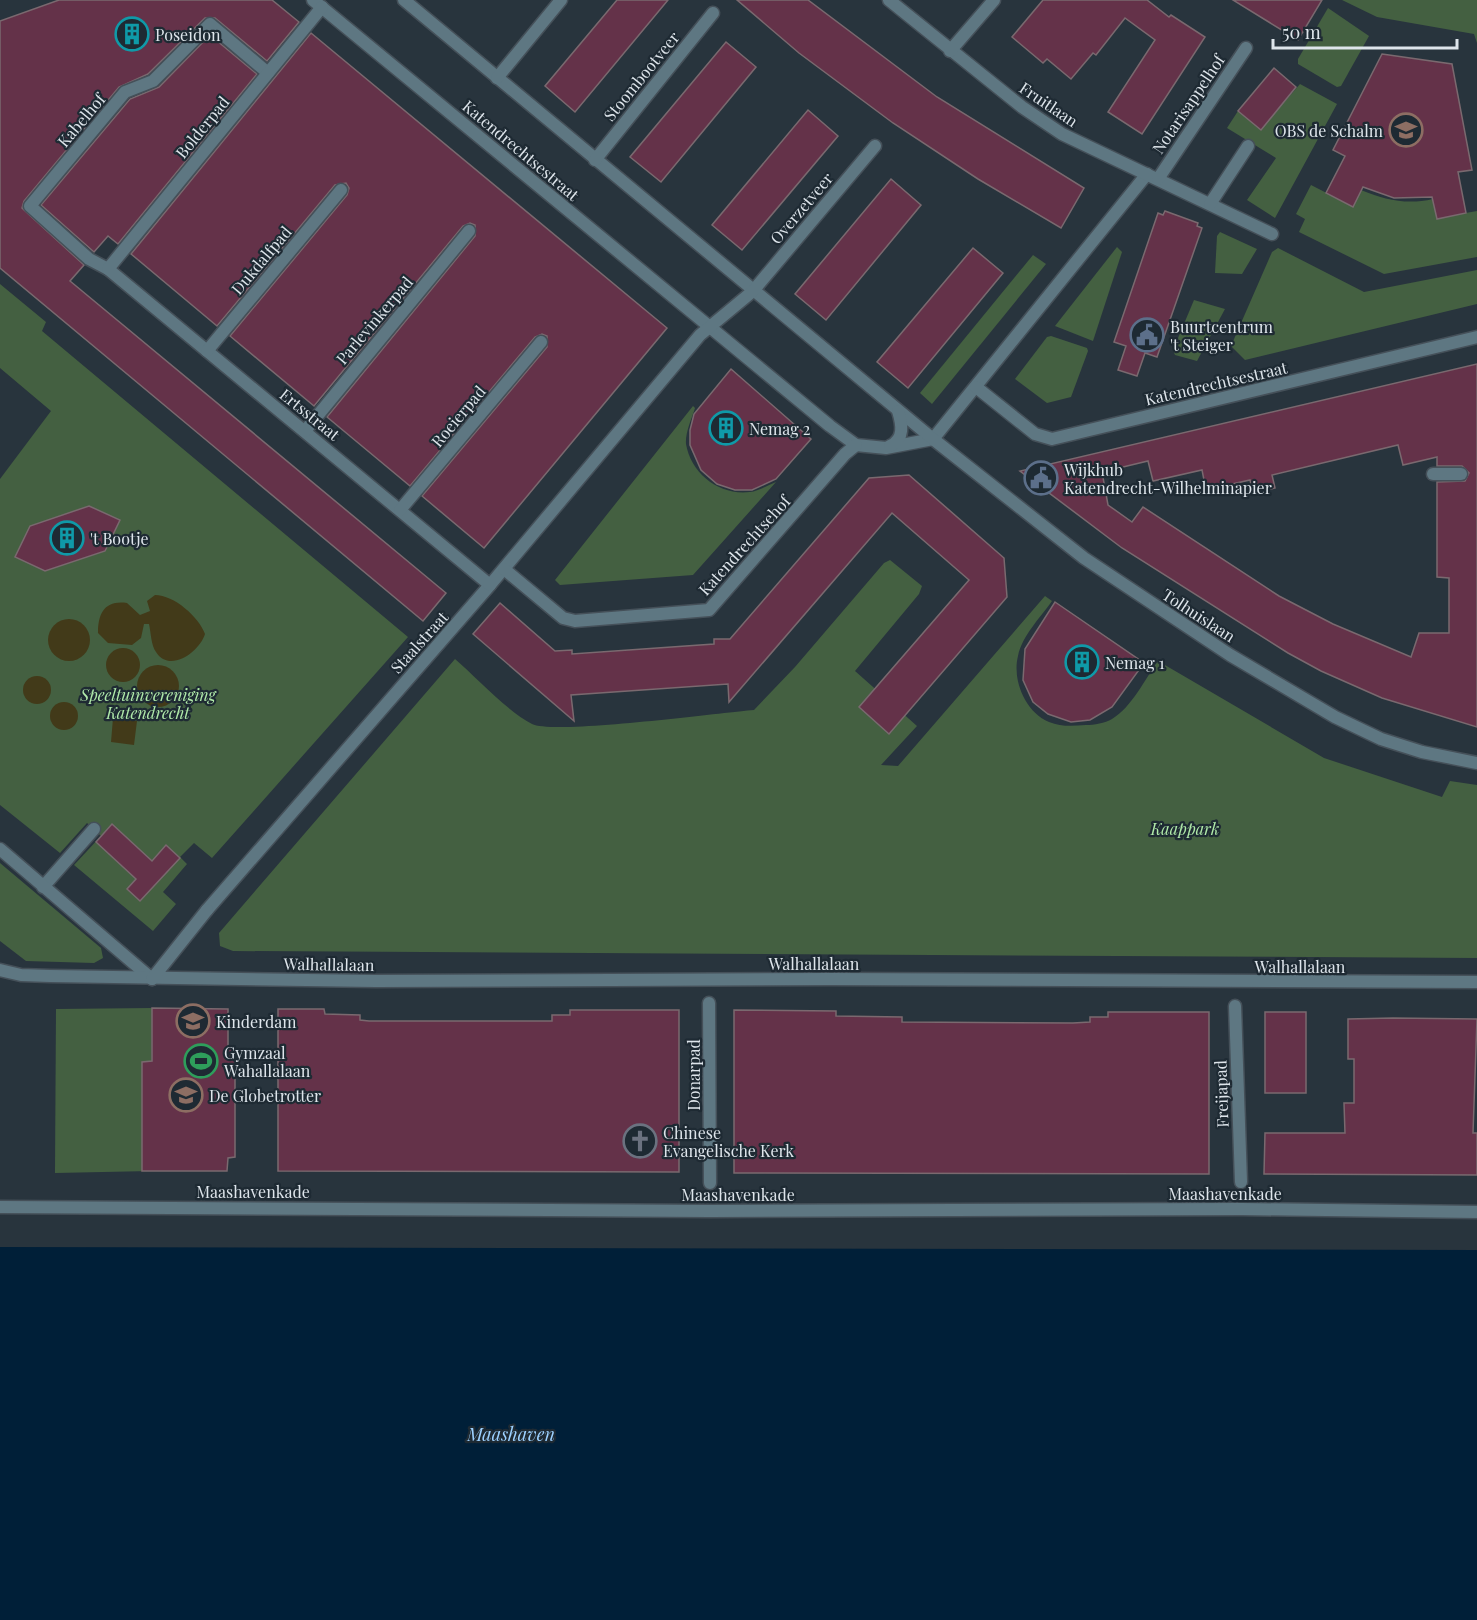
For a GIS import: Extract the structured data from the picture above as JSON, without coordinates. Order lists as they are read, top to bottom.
{
  "streets": {
    "street": [
      "Stoombootveer",
      "Fruitlaan",
      "Notarisappelhof",
      "Kabelhof",
      "Bolderpad",
      "Katendrechtsestraat",
      "Overzetveer",
      "Dukdalfpad",
      "Parlevinkerpad",
      "Ertsstraat",
      "Roeierpad",
      "Katendrechtsehof",
      "Tolhuislaan",
      "Staalstraat",
      "Walhallalaan",
      "Donarpad",
      "Freijapad",
      "Maashavenkade"
    ]
  },
  "crossings": [
    ["Fruitlaan", "Notarisappelhof"],
    ["Kabelhof", "Bolderpad"],
    ["Kabelhof", "Ertsstraat"],
    ["Bolderpad", "Katendrechtsestraat"],
    ["Bolderpad", "Ertsstraat"],
    ["Katendrechtsestraat", "Katendrechtsehof"],
    ["Katendrechtsestraat", "Staalstraat"],
    ["Dukdalfpad", "Ertsstraat"],
    ["Parlevinkerpad", "Ertsstraat"],
    ["Ertsstraat", "Roeierpad"],
    ["Ertsstraat", "Staalstraat"],
    ["Katendrechtsehof", "Staalstraat"],
    ["Staalstraat", "Walhallalaan"]
  ],
  "water": ["Maashaven"],
  "parks": ["Speeltuinvereniging Katendrecht", "Kaappark"],
  "places": {
    "building": [
      "Poseidon",
      "Nemag 2",
      "'t Bootje",
      "Nemag 1"
    ],
    "school or university": ["OBS de Schalm", "Kinderdam", "De Globetrotter"],
    "public building": ["Buurtcentrum 't Steiger", "Wijkhub Katendrecht-Wilhelminapier"],
    "sports": ["Gymzaal Wahallalaan"],
    "church": ["Chinese Evangelische Kerk"]
  },
  "scale_bar": "50 m"
}
